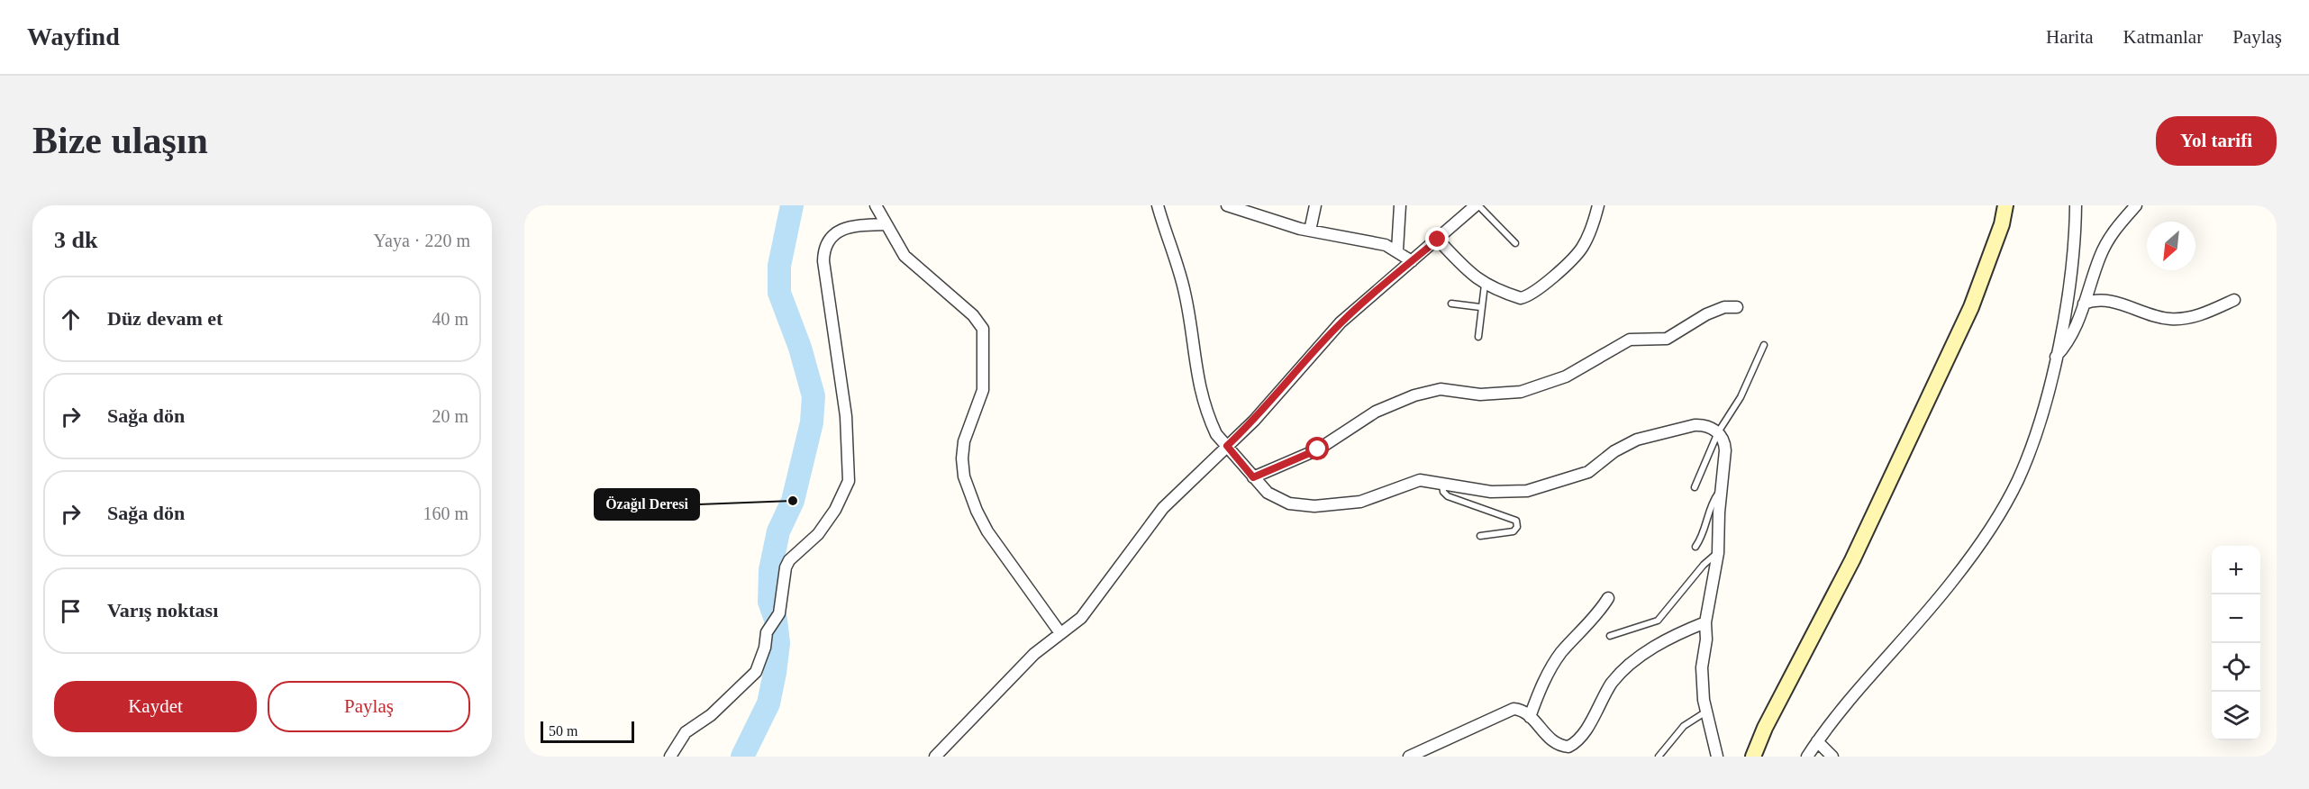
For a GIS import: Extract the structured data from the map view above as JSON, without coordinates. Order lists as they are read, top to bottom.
{
  "places": ["Özağıl Deresi"],
  "scale_bar": "50 m",
  "north": "bottom left",
  "page": {
    "header": "Wayfind",
    "nav": ["Harita", "Katmanlar", "Paylaş"],
    "buttons": [
      "Yol tarifi",
      ["Kaydet", "Paylaş"]
    ],
    "title": "Bize ulaşın",
    "heading": ["3 dk", "Yaya · 220 m"],
    "list": [
      ["Düz devam et", "40 m"],
      ["Sağa dön", "20 m"],
      ["Sağa dön", "160 m"],
      "Varış noktası"
    ],
    "map_buttons": ["+", "−"],
    "scale": "50 m"
  }
}
